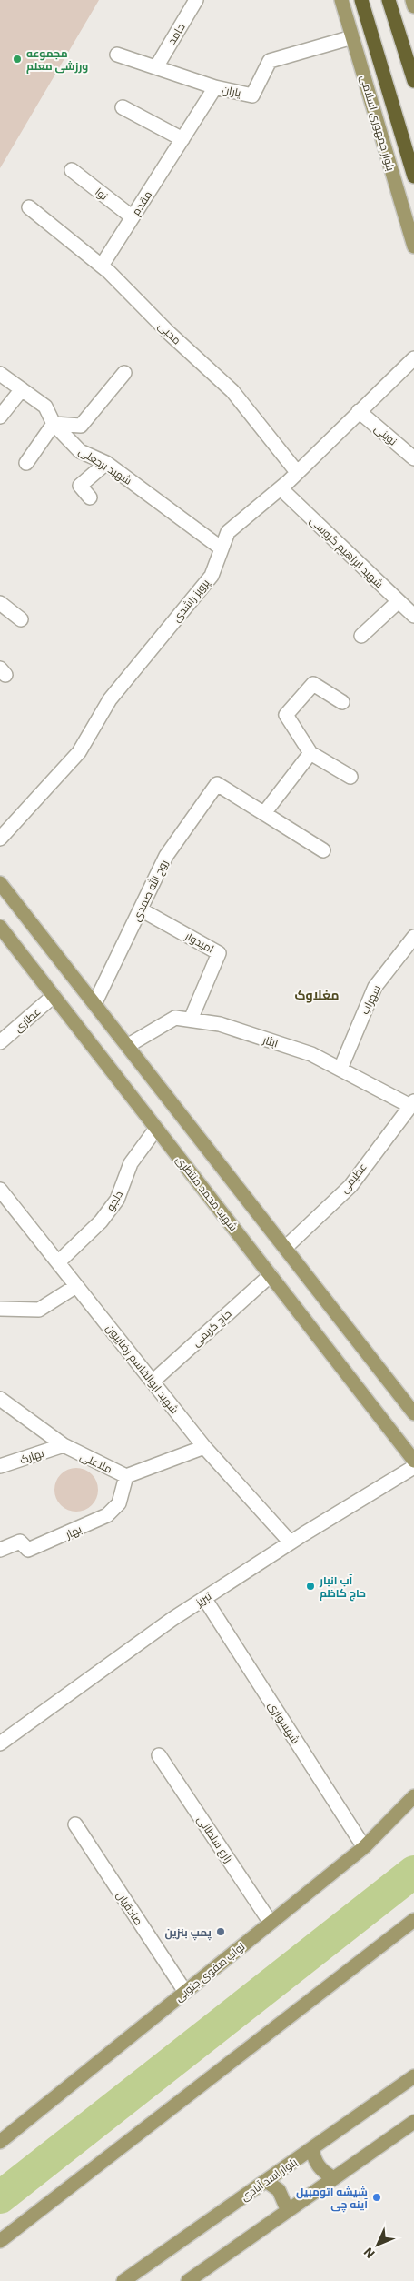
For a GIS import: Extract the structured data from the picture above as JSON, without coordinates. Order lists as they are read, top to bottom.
{
  "streets": {
    "main road": [
      "بلوار جمهوری اسلامی",
      "شهید محمد منتظری",
      "نواب صفوی جنوبی",
      "بلوار اسد آبادی"
    ],
    "street": [
      "حامد",
      "یاران",
      "نوا",
      "مقدم",
      "محبی",
      "نوینی",
      "شهید برجعلی",
      "شهید ابراهیم گروسی",
      "پرویز راشدی",
      "روح الله صمدی",
      "امیدوار",
      "سهراب",
      "عطاری",
      "ایثار",
      "عظیمی",
      "دلجو",
      "حاج کریمی",
      "شهید ابوالقاسم رضاییون",
      "بهارک",
      "ملاعلی",
      "بهار",
      "تبریز",
      "شهسواری",
      "زارع سلطانی",
      "صادقیان"
    ]
  },
  "crossings": [
    ["حامد", "یاران"],
    ["یاران", "بلوار جمهوری اسلامی"],
    ["یاران", "مقدم"],
    ["نوا", "مقدم"],
    ["مقدم", "محبی"],
    ["محبی", "پرویز راشدی"],
    ["نوینی", "پرویز راشدی"],
    ["شهید برجعلی", "پرویز راشدی"],
    ["شهید ابراهیم گروسی", "پرویز راشدی"],
    ["روح الله صمدی", "امیدوار"],
    ["امیدوار", "ایثار"],
    ["سهراب", "ایثار"],
    ["عطاری", "شهید محمد منتظری"],
    ["ایثار", "عظیمی"],
    ["شهید محمد منتظری", "دلجو"],
    ["شهید محمد منتظری", "حاج کریمی"],
    ["دلجو", "شهید ابوالقاسم رضاییون"],
    ["حاج کریمی", "شهید ابوالقاسم رضاییون"],
    ["شهید ابوالقاسم رضاییون", "ملاعلی"],
    ["شهید ابوالقاسم رضاییون", "تبریز"],
    ["بهارک", "ملاعلی"],
    ["ملاعلی", "بهار"],
    ["تبریز", "شهسواری"],
    ["شهسواری", "نواب صفوی جنوبی"],
    ["زارع سلطانی", "نواب صفوی جنوبی"],
    ["صادقیان", "نواب صفوی جنوبی"]
  ],
  "districts": ["مغلاوک"],
  "places": [
    "مجموعه ورزشی معلم",
    "آب انبار حاج کاظم",
    "پمپ بنزین",
    "شیشه اتومبیل آینه چی"
  ],
  "north": "bottom left"
}
